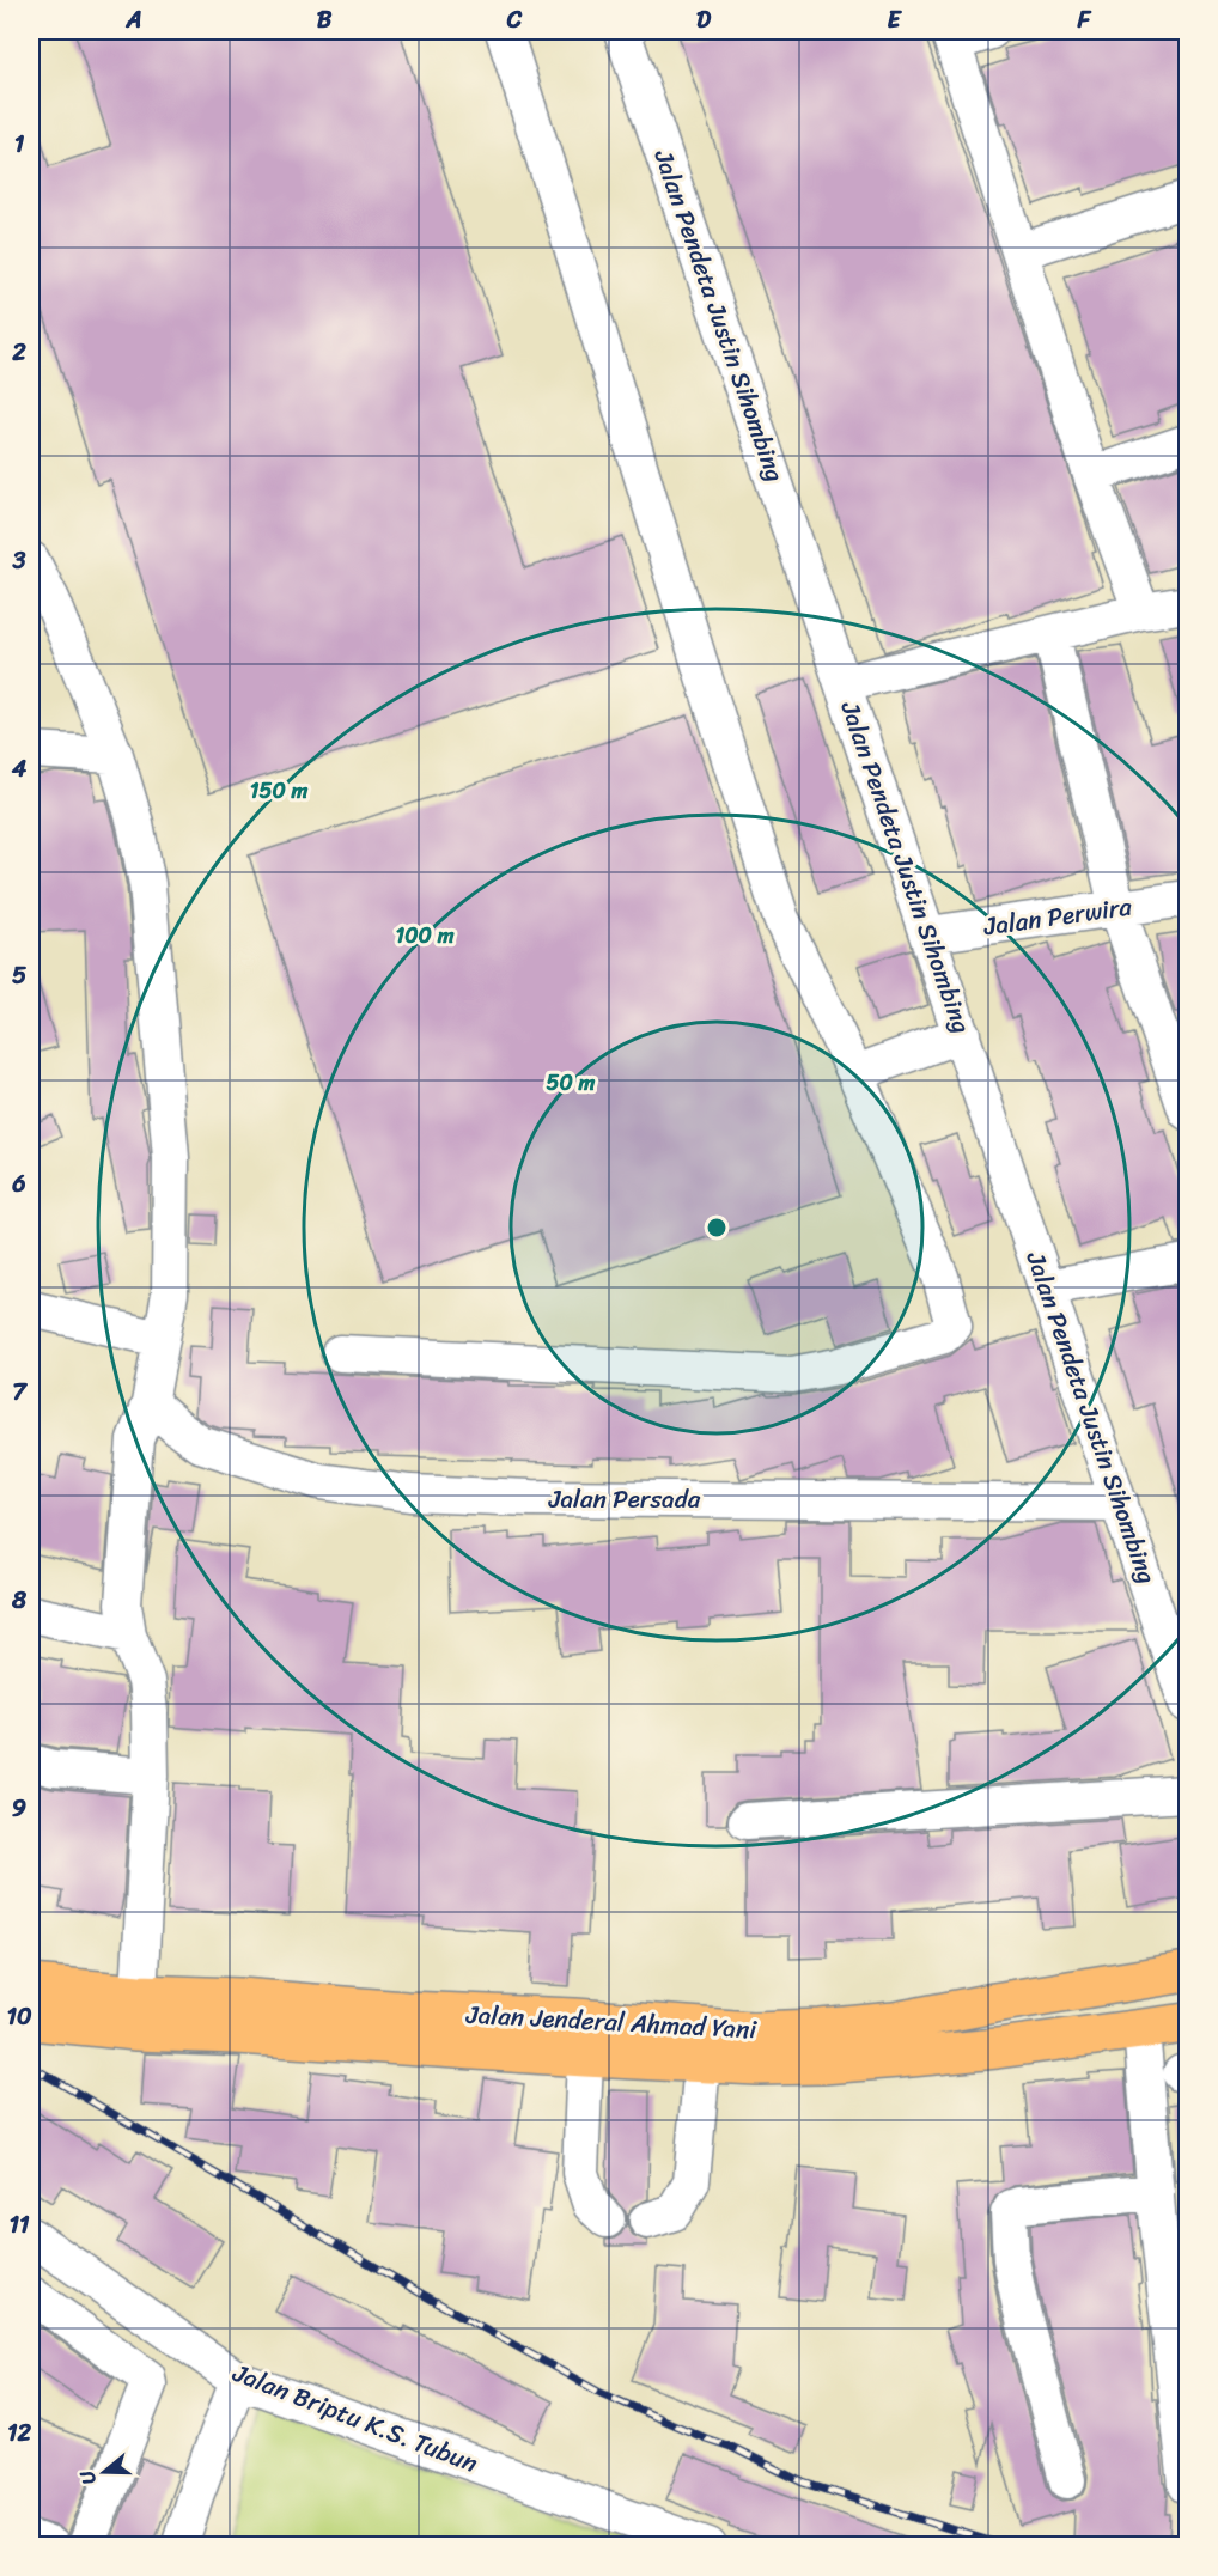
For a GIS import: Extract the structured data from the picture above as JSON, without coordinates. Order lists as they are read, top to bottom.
{
  "streets": {
    "main road": ["Jalan Jenderal Ahmad Yani"],
    "street": [
      "Jalan Pendeta Justin Sihombing",
      "Jalan Perwira",
      "Jalan Persada",
      "Jalan Briptu K.S. Tubun"
    ]
  },
  "crossings": [
    ["Jalan Pendeta Justin Sihombing", "Jalan Perwira"],
    ["Jalan Pendeta Justin Sihombing", "Jalan Persada"]
  ],
  "north": "left",
  "grid": {
    "columns": [
      "A",
      "B",
      "C",
      "D",
      "E",
      "F"
    ],
    "rows": [
      "1",
      "2",
      "3",
      "4",
      "5",
      "6",
      "7",
      "8",
      "9",
      "10",
      "11",
      "12"
    ]
  },
  "rings": ["150 m", "100 m", "50 m"]
}
